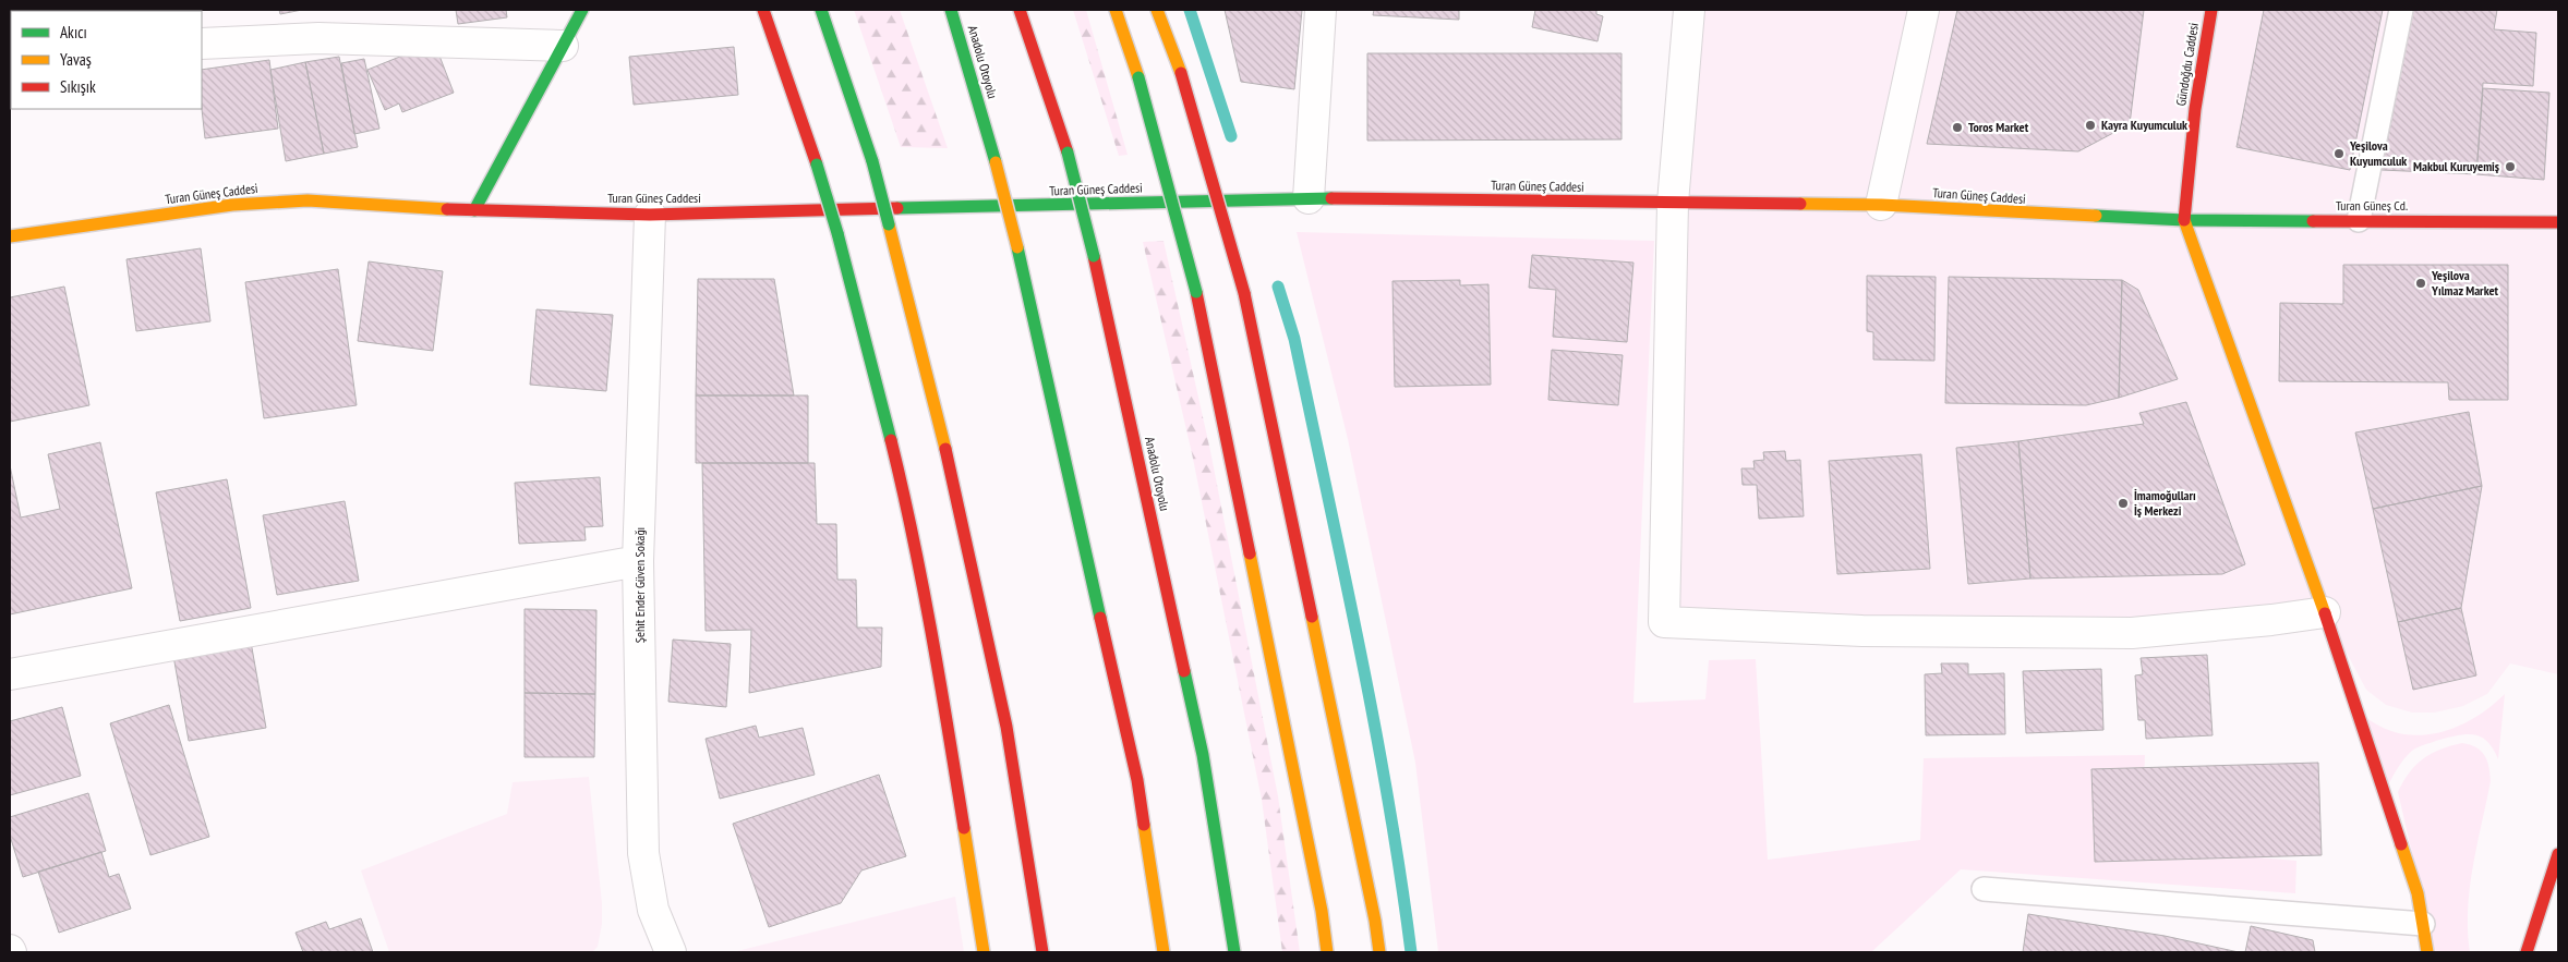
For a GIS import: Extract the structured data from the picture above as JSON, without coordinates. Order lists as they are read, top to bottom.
{
  "streets": {
    "main road": [
      "Anadolu Otoyolu",
      "Gündoğdu Caddesi",
      "Turan Güneş Caddesi",
      "Turan Güneş Cd."
    ],
    "street": ["Şehit Ender Güven Sokağı"]
  },
  "crossings": [
    ["Gündoğdu Caddesi", "Turan Güneş Caddesi"],
    ["Gündoğdu Caddesi", "Turan Güneş Cd."],
    ["Turan Güneş Caddesi", "Turan Güneş Cd."],
    ["Turan Güneş Caddesi", "Şehit Ender Güven Sokağı"]
  ],
  "places": [
    "Kayra Kuyumculuk",
    "Toros Market",
    "Yeşilova Kuyumculuk",
    "Makbul Kuruyemiş",
    "Yeşilova Yılmaz Market",
    "İmamoğulları İş Merkezi"
  ],
  "legend": ["Akıcı", "Yavaş", "Sıkışık"]
}
